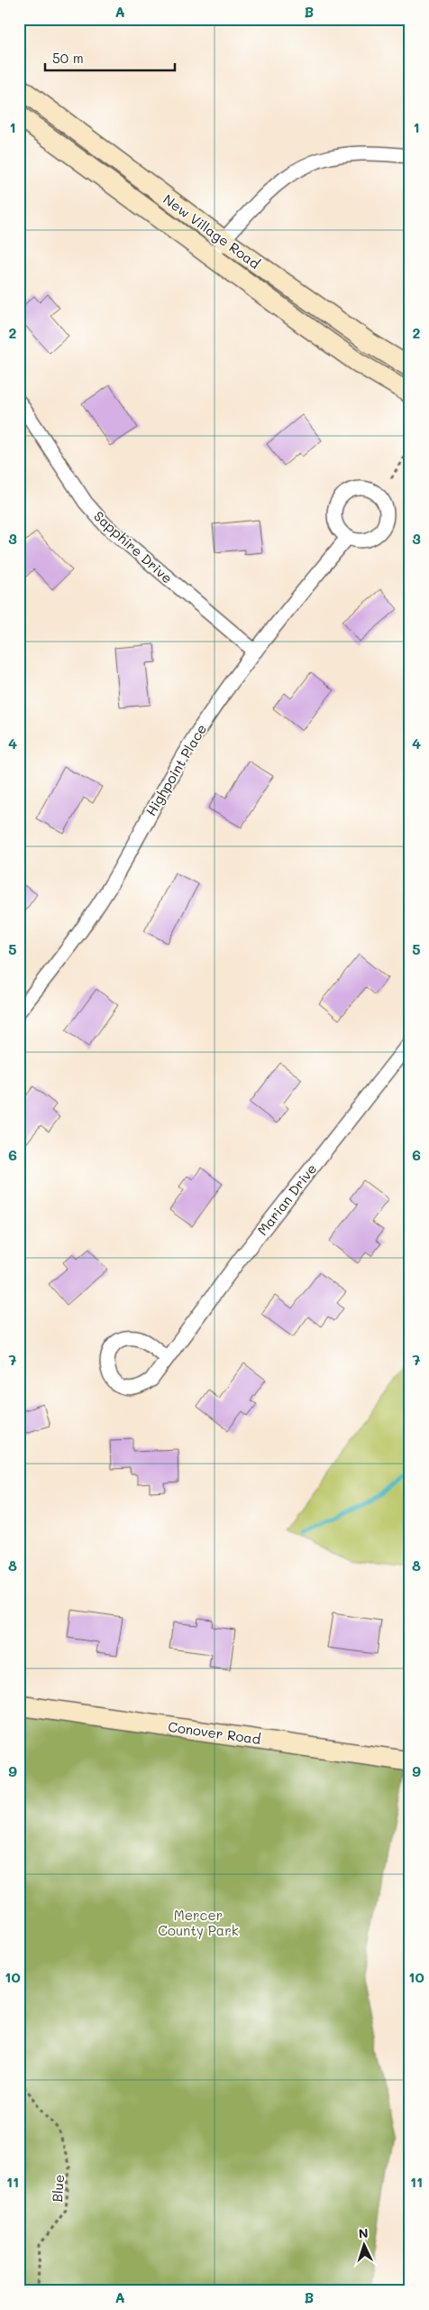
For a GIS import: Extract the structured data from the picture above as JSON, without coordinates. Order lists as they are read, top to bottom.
{
  "streets": {
    "main road": ["New Village Road", "Conover Road"],
    "street": ["Sapphire Drive", "Highpoint Place", "Marian Drive"],
    "path": ["Blue"]
  },
  "crossings": [
    ["Sapphire Drive", "Highpoint Place"]
  ],
  "parks": ["Mercer County Park"],
  "scale_bar": "50 m",
  "north": "top",
  "grid": {
    "columns": ["A", "B"],
    "rows": [
      "1",
      "2",
      "3",
      "4",
      "5",
      "6",
      "7",
      "8",
      "9",
      "10",
      "11"
    ]
  }
}
